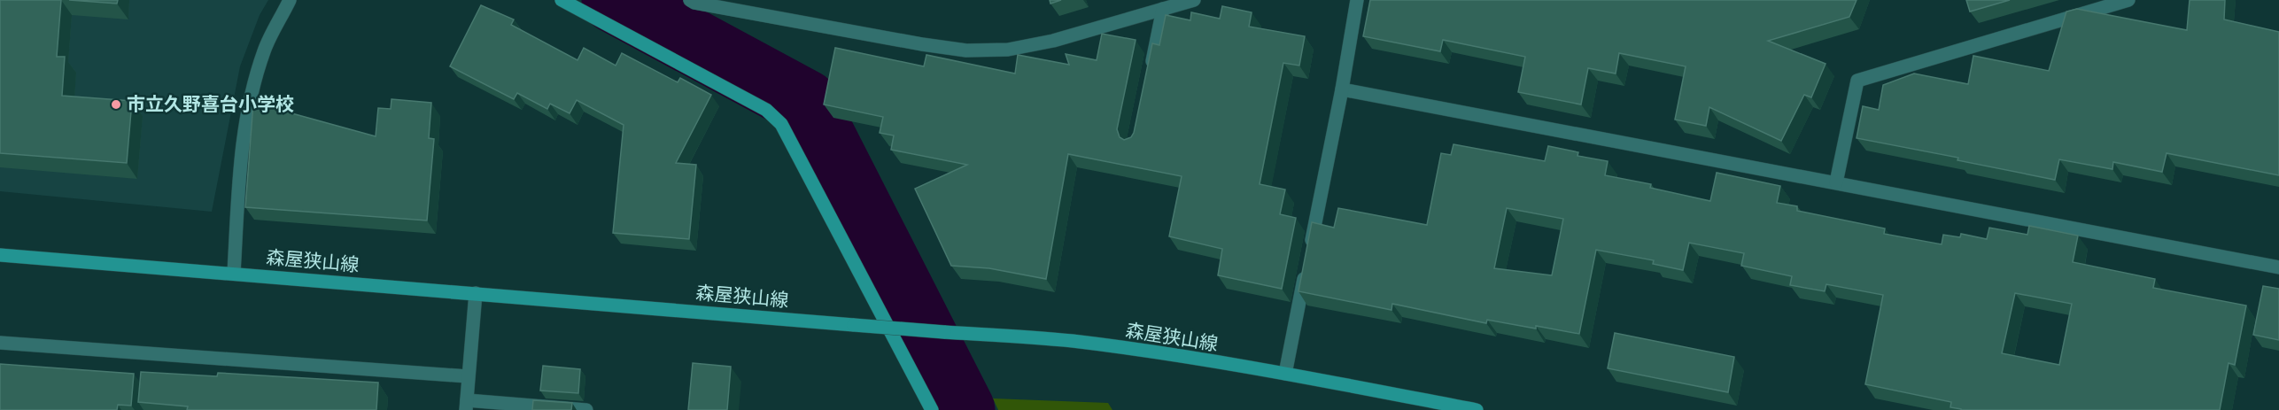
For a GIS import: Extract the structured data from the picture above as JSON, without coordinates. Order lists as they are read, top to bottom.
{
  "streets": {
    "main road": ["森屋狭山線"]
  },
  "places": ["市立久野喜台小学校"]
}
